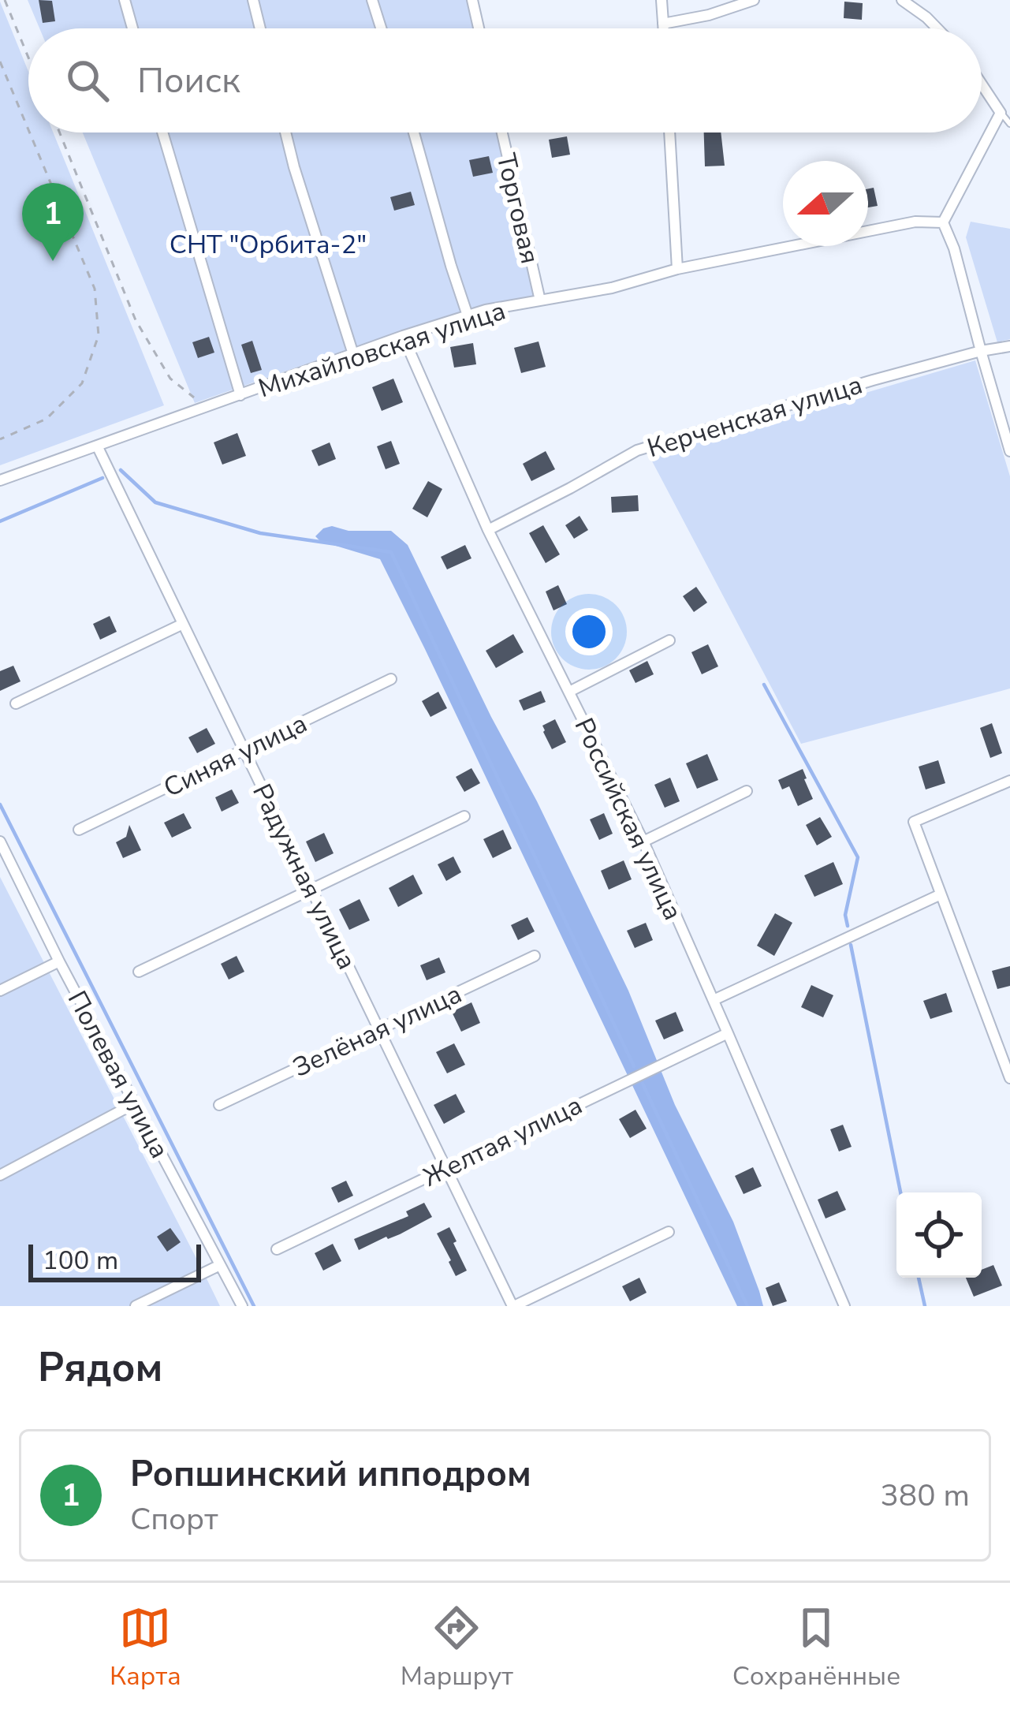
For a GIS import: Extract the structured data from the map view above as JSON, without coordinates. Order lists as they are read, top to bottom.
{
  "streets": {
    "street": [
      "Торговая",
      "Михайловская улица",
      "Керченская улица",
      "Синяя улица",
      "Российская улица",
      "Радужная улица",
      "Зелёная улица",
      "Полевая улица",
      "Желтая улица"
    ]
  },
  "crossings": [
    ["Торговая", "Михайловская улица"],
    ["Михайловская улица", "Российская улица"],
    ["Михайловская улица", "Радужная улица"],
    ["Керченская улица", "Российская улица"],
    ["Синяя улица", "Радужная улица"],
    ["Российская улица", "Желтая улица"],
    ["Радужная улица", "Зелёная улица"],
    ["Радужная улица", "Желтая улица"]
  ],
  "parks": ["СНТ \"Орбита-2\""],
  "scale_bar": "100 m",
  "north": "left",
  "page": {
    "search": "Поиск",
    "pins": "1",
    "scale": "100 m",
    "heading": "Рядом",
    "list": [
      {
        "mark": "1",
        "name": "Ропшинский ипподром",
        "note": "Спорт",
        "value": "380 m"
      }
    ],
    "nav": ["Карта", "Маршрут", "Сохранённые"]
  }
}
